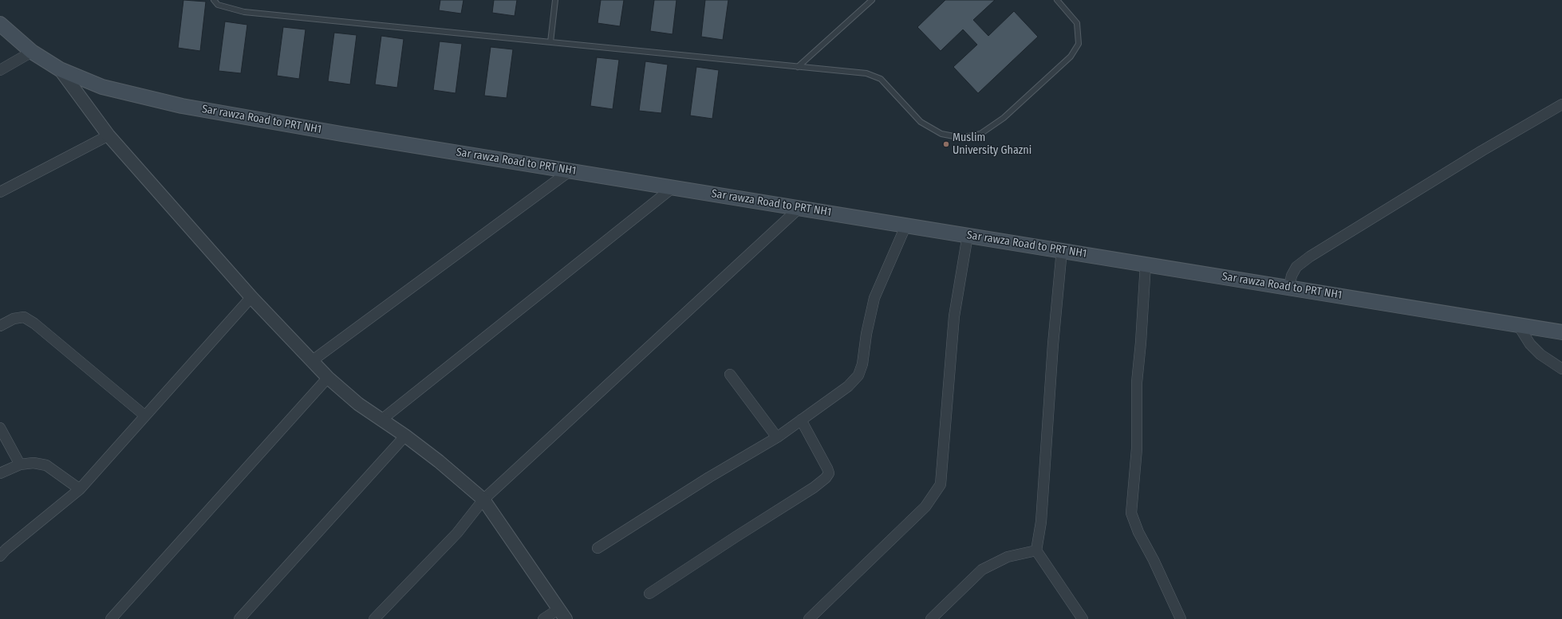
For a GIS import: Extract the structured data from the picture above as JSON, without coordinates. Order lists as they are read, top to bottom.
{
  "streets": {
    "main road": ["Sar rawza Road to PRT NH1"]
  },
  "places": ["Muslim University Ghazni"]
}
